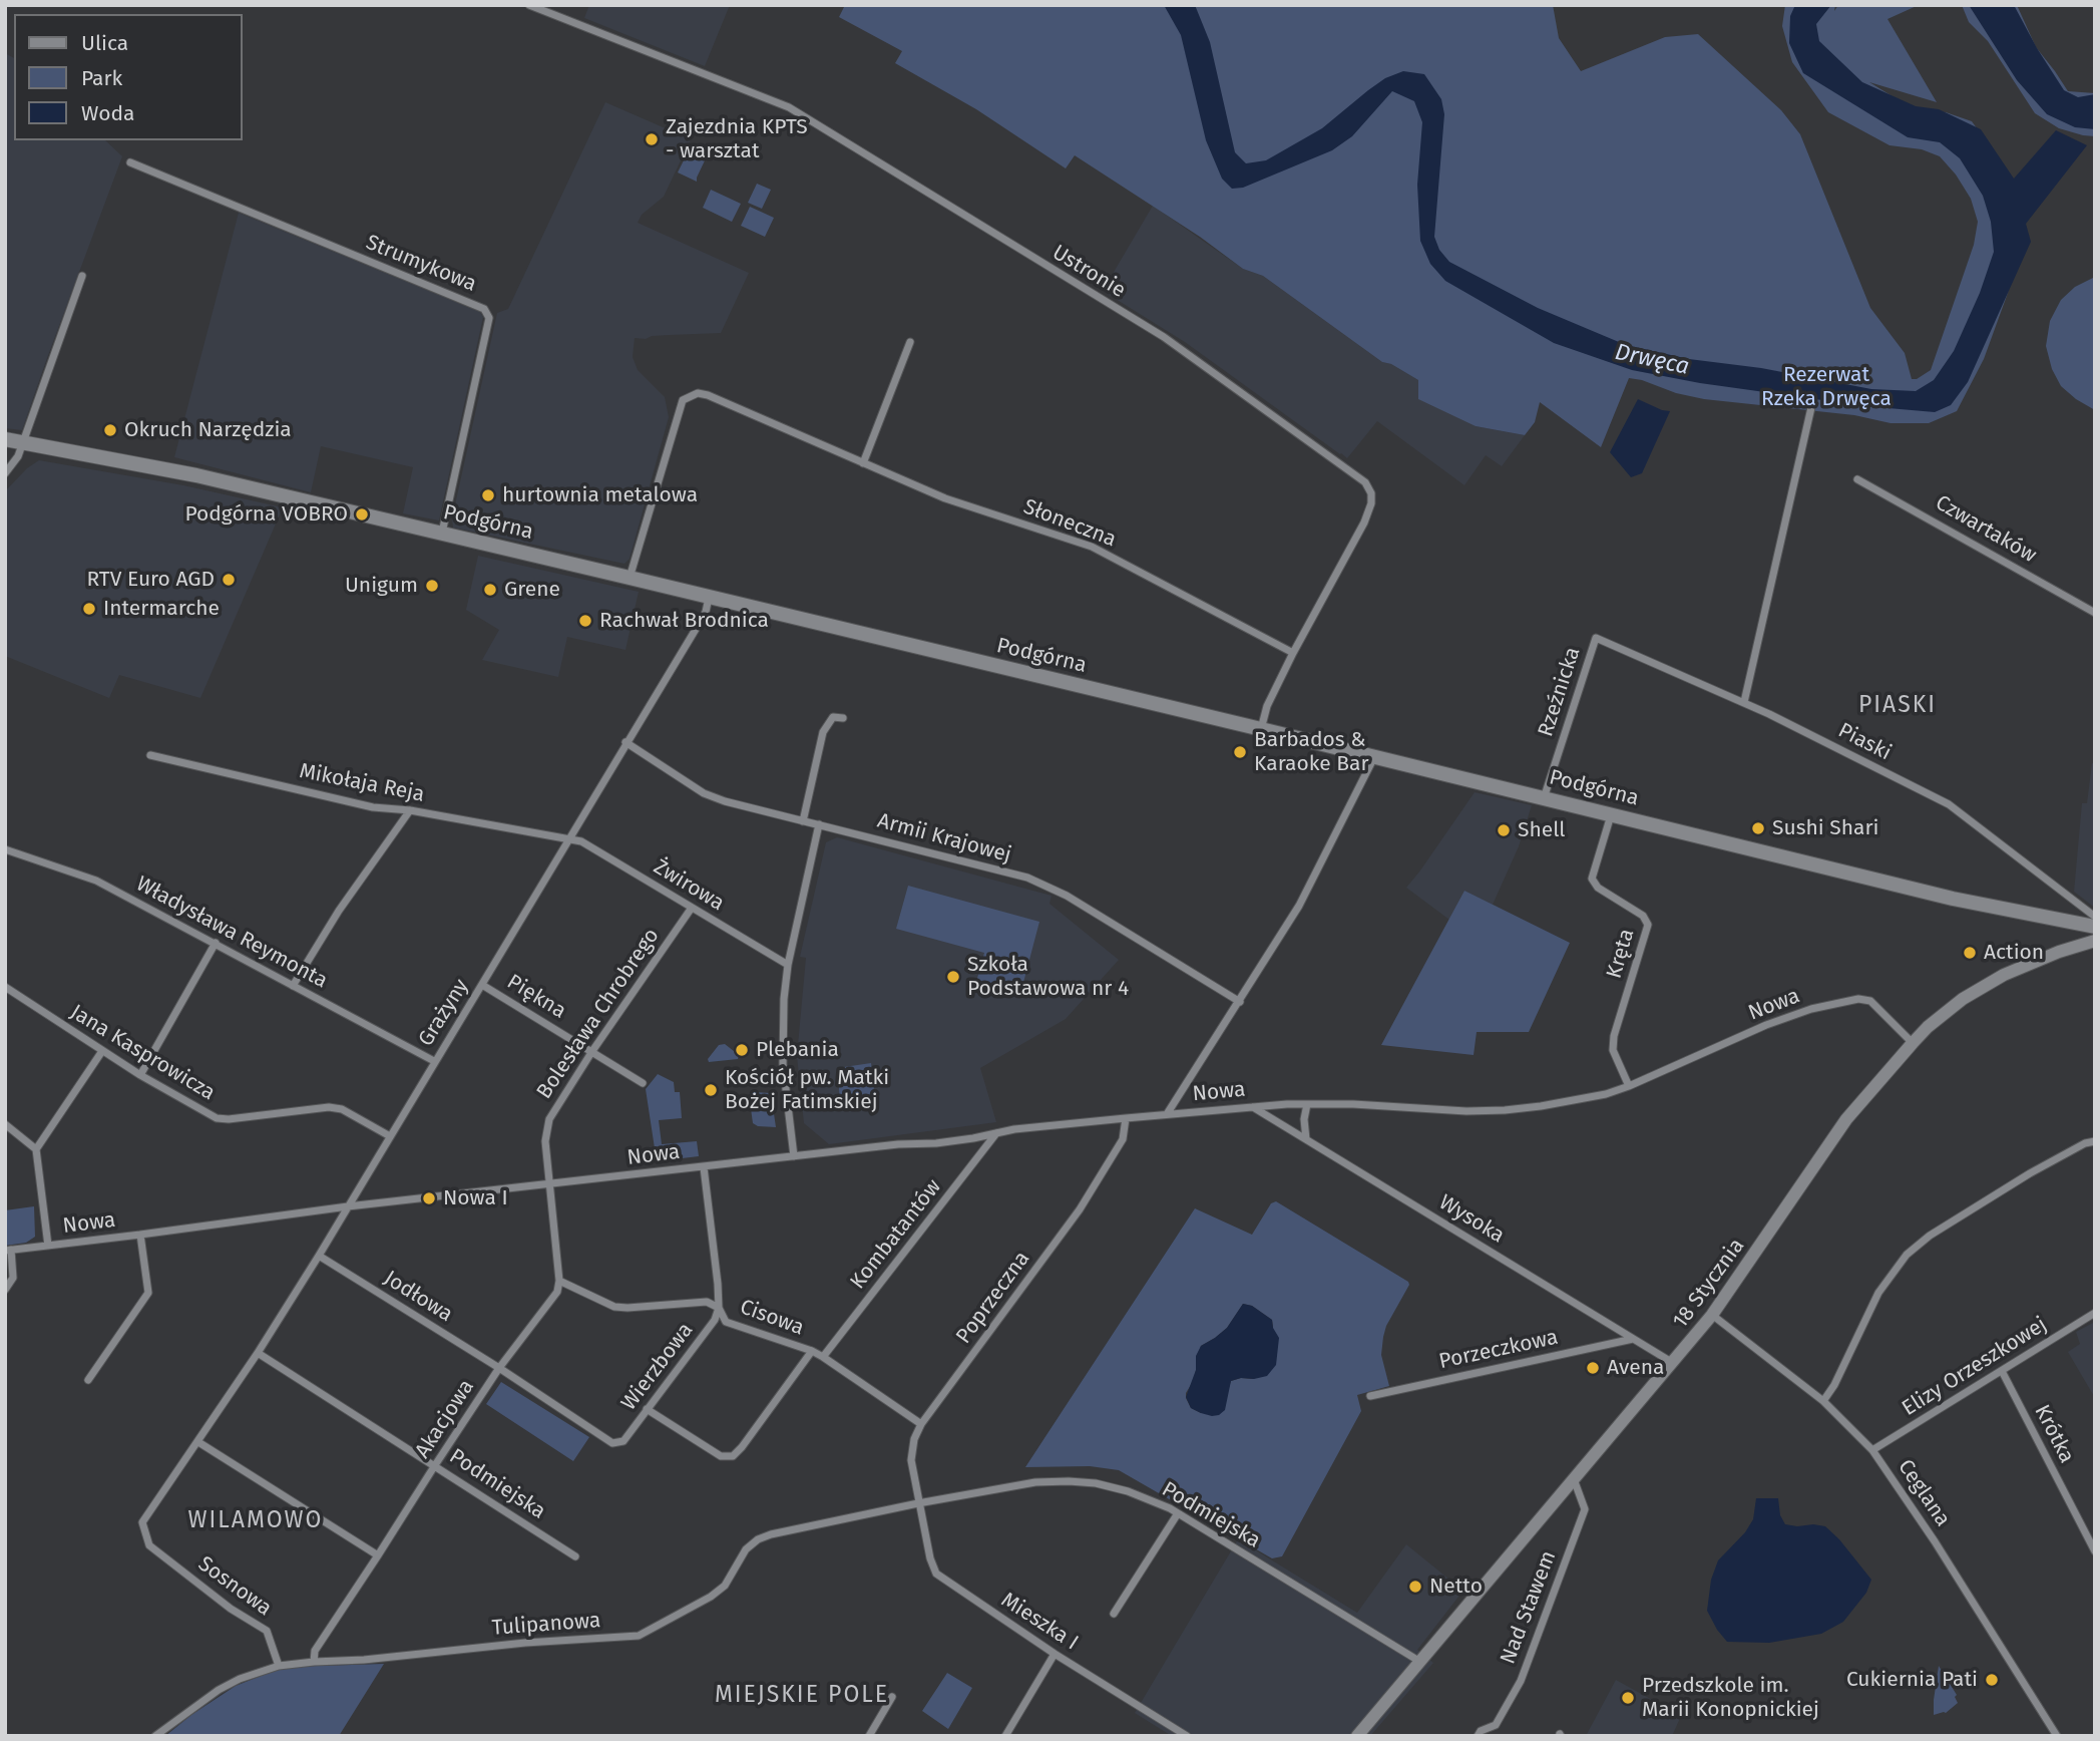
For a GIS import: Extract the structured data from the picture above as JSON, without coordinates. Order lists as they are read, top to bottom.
{
  "streets": {
    "main road": ["Podgórna"],
    "street": [
      "Strumykowa",
      "Ustronie",
      "Słoneczna",
      "Czwartaków",
      "Rzeźnicka",
      "Piaski",
      "Mikołaja Reja",
      "Armii Krajowej",
      "Żwirowa",
      "Władysława Reymonta",
      "Kręta",
      "Piękna",
      "Nowa",
      "Grażyny",
      "Bolesława Chrobrego",
      "Jana Kasprowicza",
      "Wysoka",
      "Kombatantów",
      "18 Stycznia",
      "Jodłowa",
      "Poprzeczna",
      "Cisowa",
      "Porzeczkowa",
      "Wierzbowa",
      "Elizy Orzeszkowej",
      "Akacjowa",
      "Krótka",
      "Podmiejska",
      "Ceglana",
      "Sosnowa",
      "Nad Stawem",
      "Mieszka I",
      "Tulipanowa"
    ]
  },
  "crossings": [
    ["Strumykowa", "Podgórna"],
    ["Ustronie", "Podgórna"],
    ["Ustronie", "Słoneczna"],
    ["Podgórna", "Słoneczna"],
    ["Podgórna", "Rzeźnicka"],
    ["Podgórna", "Piaski"],
    ["Podgórna", "Kręta"],
    ["Podgórna", "Grażyny"],
    ["Podgórna", "18 Stycznia"],
    ["Rzeźnicka", "Piaski"],
    ["Piaski", "18 Stycznia"],
    ["Mikołaja Reja", "Żwirowa"],
    ["Mikołaja Reja", "Grażyny"],
    ["Armii Krajowej", "Grażyny"],
    ["Żwirowa", "Grażyny"],
    ["Żwirowa", "Bolesława Chrobrego"],
    ["Władysława Reymonta", "Grażyny"],
    ["Kręta", "Nowa"],
    ["Piękna", "Grażyny"],
    ["Piękna", "Bolesława Chrobrego"],
    ["Nowa", "Grażyny"],
    ["Nowa", "Bolesława Chrobrego"],
    ["Nowa", "Wysoka"],
    ["Nowa", "Kombatantów"],
    ["Nowa", "18 Stycznia"],
    ["Nowa", "Poprzeczna"],
    ["Grażyny", "Jana Kasprowicza"],
    ["Grażyny", "Jodłowa"],
    ["Grażyny", "Podmiejska"],
    ["Grażyny", "Sosnowa"],
    ["Wysoka", "18 Stycznia"],
    ["Wysoka", "Porzeczkowa"],
    ["Kombatantów", "Cisowa"],
    ["18 Stycznia", "Podmiejska"],
    ["18 Stycznia", "Ceglana"],
    ["18 Stycznia", "Nad Stawem"],
    ["Jodłowa", "Wierzbowa"],
    ["Jodłowa", "Akacjowa"],
    ["Poprzeczna", "Cisowa"],
    ["Poprzeczna", "Podmiejska"],
    ["Poprzeczna", "Mieszka I"],
    ["Poprzeczna", "Tulipanowa"],
    ["Cisowa", "Wierzbowa"],
    ["Cisowa", "Akacjowa"],
    ["Wierzbowa", "Akacjowa"],
    ["Elizy Orzeszkowej", "Krótka"],
    ["Elizy Orzeszkowej", "Ceglana"],
    ["Akacjowa", "Podmiejska"],
    ["Akacjowa", "Tulipanowa"],
    ["Podmiejska", "Mieszka I"],
    ["Podmiejska", "Tulipanowa"],
    ["Sosnowa", "Tulipanowa"],
    ["Mieszka I", "Tulipanowa"]
  ],
  "districts": ["PIASKI", "WILAMOWO", "MIEJSKIE POLE"],
  "water": ["Drwęca"],
  "parks": ["Rezerwat Rzeka Drwęca"],
  "places": [
    "Zajezdnia KPTS - warsztat",
    "Okruch Narzędzia",
    "hurtownia metalowa",
    "Podgórna VOBRO",
    "RTV Euro AGD",
    "Unigum",
    "Grene",
    "Intermarche",
    "Rachwał Brodnica",
    "Barbados & Karaoke Bar",
    "Sushi Shari",
    "Shell",
    "Action",
    "Szkoła Podstawowa nr 4",
    "Plebania",
    "Kościół pw. Matki Bożej Fatimskiej",
    "Nowa I",
    "Avena",
    "Netto",
    "Cukiernia Pati",
    "Przedszkole im. Marii Konopnickiej"
  ],
  "legend": ["Ulica", "Park", "Woda"]
}
